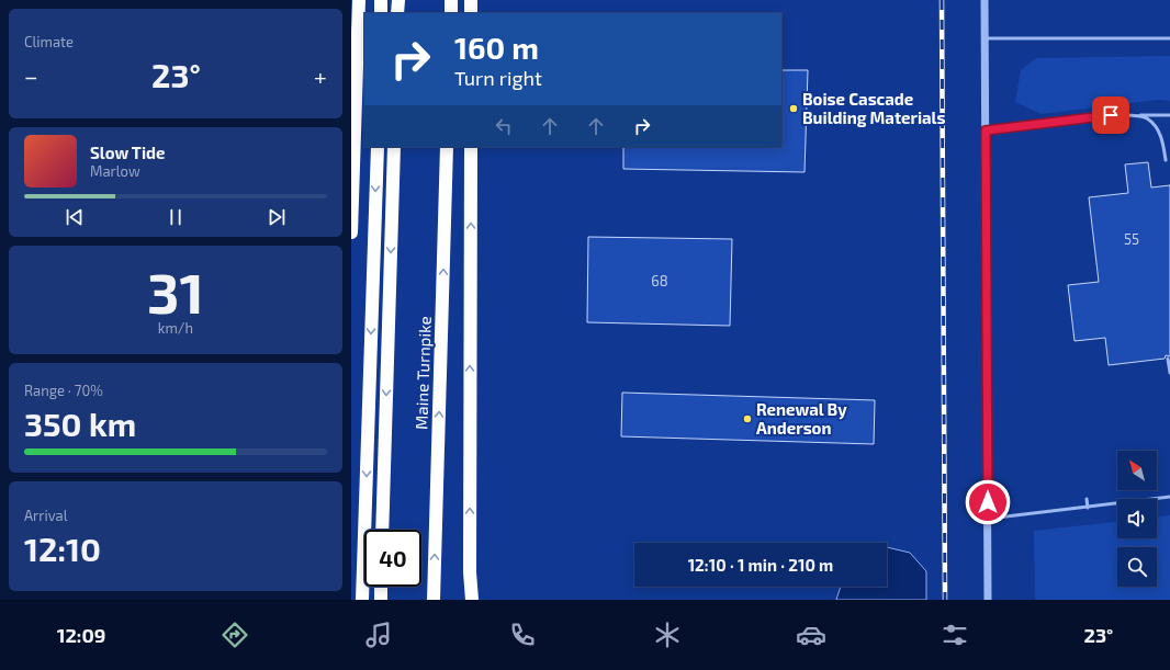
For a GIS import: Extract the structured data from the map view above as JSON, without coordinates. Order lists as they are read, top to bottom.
{
  "streets": {
    "highway": ["Maine Turnpike"]
  },
  "places": ["Boise Cascade Building Materials", "Renewal By Anderson"],
  "house_numbers": ["55", "68"],
  "north": "top left",
  "page": {
    "tile": [
      "Climate",
      ["31", "km/h"],
      ["Range · 70%", "350 km"],
      ["Arrival", "12:10"]
    ],
    "turn": ["160 m", "Turn right"],
    "heat": ["−", "23°", "+"],
    "song": ["Slow Tide", "Marlow"],
    "limit": "40",
    "trip": "12:10 · 1 min · 210 m",
    "tabs": ["12:09", "23°"]
  }
}
